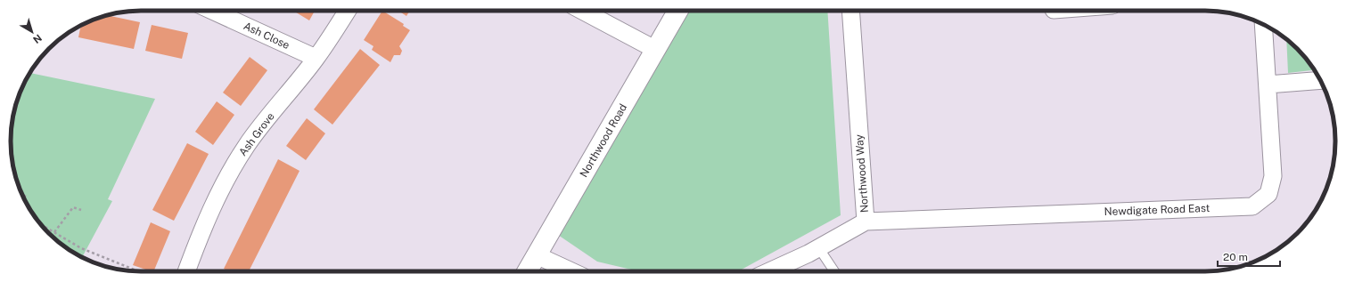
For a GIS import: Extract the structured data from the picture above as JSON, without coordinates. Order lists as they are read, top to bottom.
{
  "streets": {
    "street": [
      "Ash Close",
      "Ash Grove",
      "Northwood Road",
      "Northwood Way",
      "Newdigate Road East"
    ]
  },
  "crossings": [
    ["Ash Close", "Ash Grove"],
    ["Northwood Way", "Newdigate Road East"]
  ],
  "scale_bar": "20 m",
  "north": "bottom right"
}
